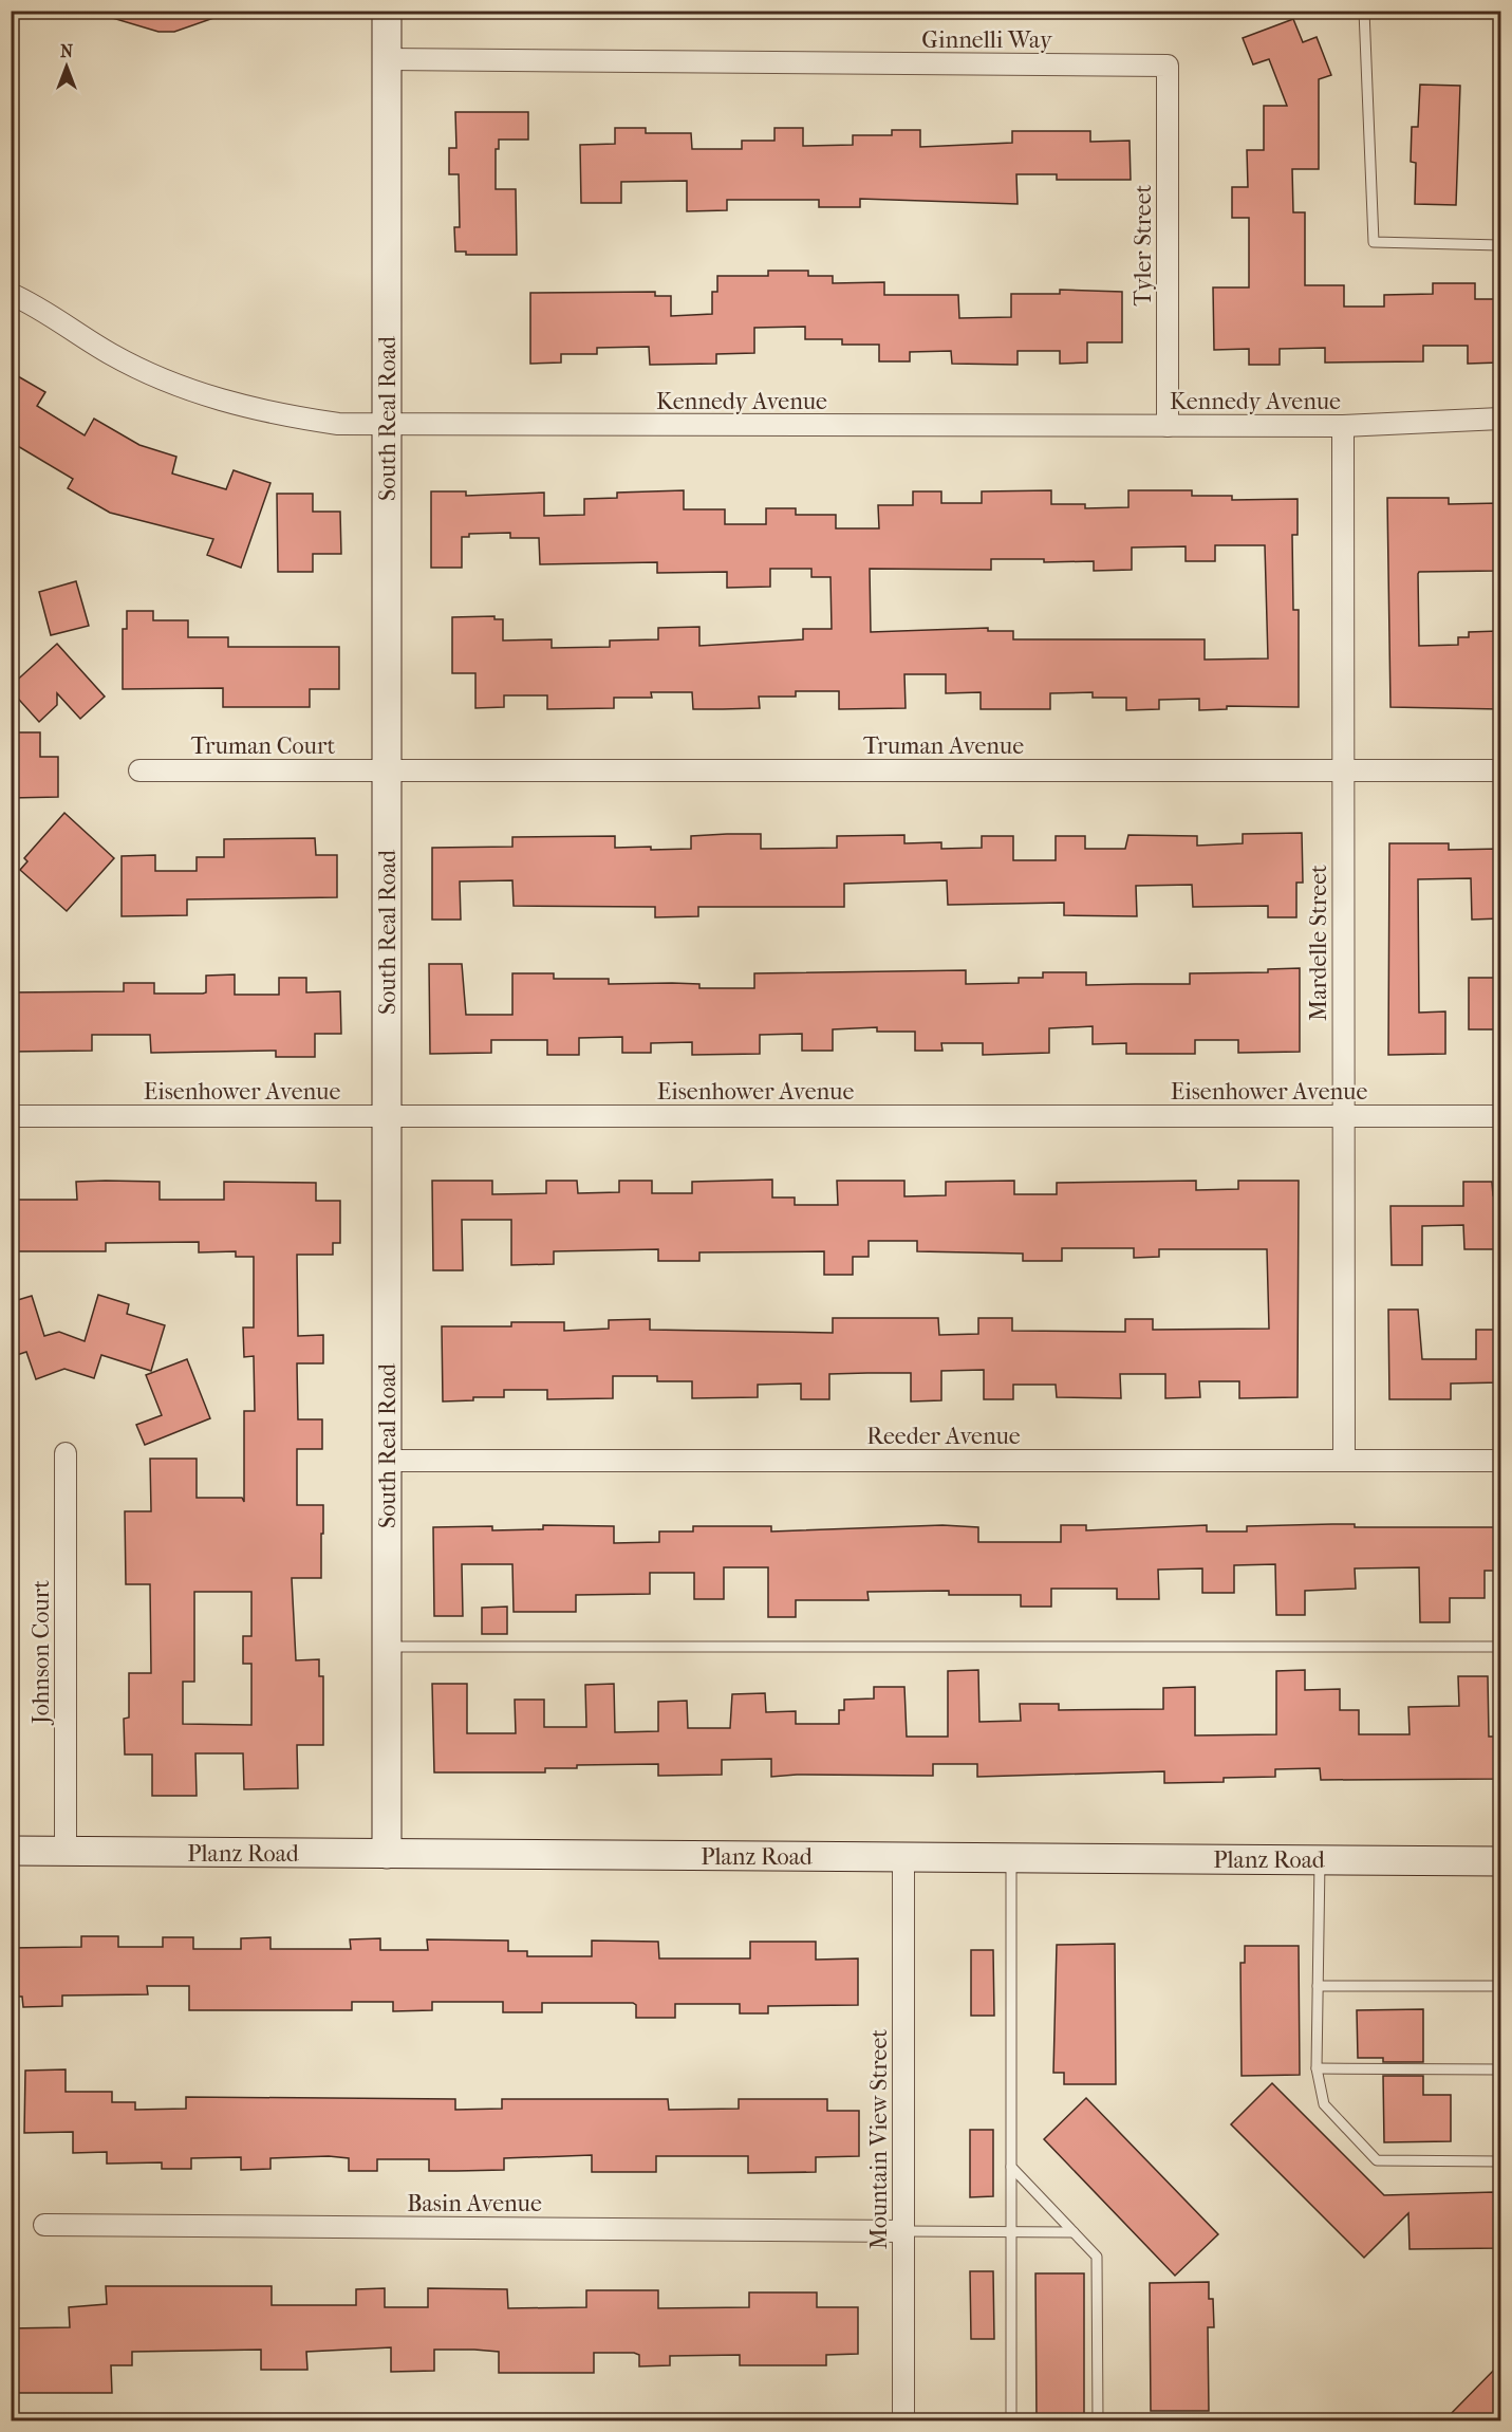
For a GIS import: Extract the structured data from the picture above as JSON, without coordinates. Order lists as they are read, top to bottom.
{
  "streets": {
    "street": [
      "Ginnelli Way",
      "Tyler Street",
      "Kennedy Avenue",
      "South Real Road",
      "Truman Court",
      "Truman Avenue",
      "Mardelle Street",
      "Eisenhower Avenue",
      "Reeder Avenue",
      "Johnson Court",
      "Planz Road",
      "Mountain View Street",
      "Basin Avenue"
    ]
  },
  "crossings": [
    ["Ginnelli Way", "Tyler Street"],
    ["Ginnelli Way", "South Real Road"],
    ["Tyler Street", "Kennedy Avenue"],
    ["Kennedy Avenue", "South Real Road"],
    ["Kennedy Avenue", "Mardelle Street"],
    ["South Real Road", "Truman Court"],
    ["South Real Road", "Truman Avenue"],
    ["South Real Road", "Eisenhower Avenue"],
    ["South Real Road", "Reeder Avenue"],
    ["South Real Road", "Planz Road"],
    ["Truman Court", "Truman Avenue"],
    ["Truman Avenue", "Mardelle Street"],
    ["Mardelle Street", "Eisenhower Avenue"],
    ["Mardelle Street", "Reeder Avenue"],
    ["Johnson Court", "Planz Road"],
    ["Planz Road", "Mountain View Street"],
    ["Mountain View Street", "Basin Avenue"]
  ],
  "north": "top"
}
